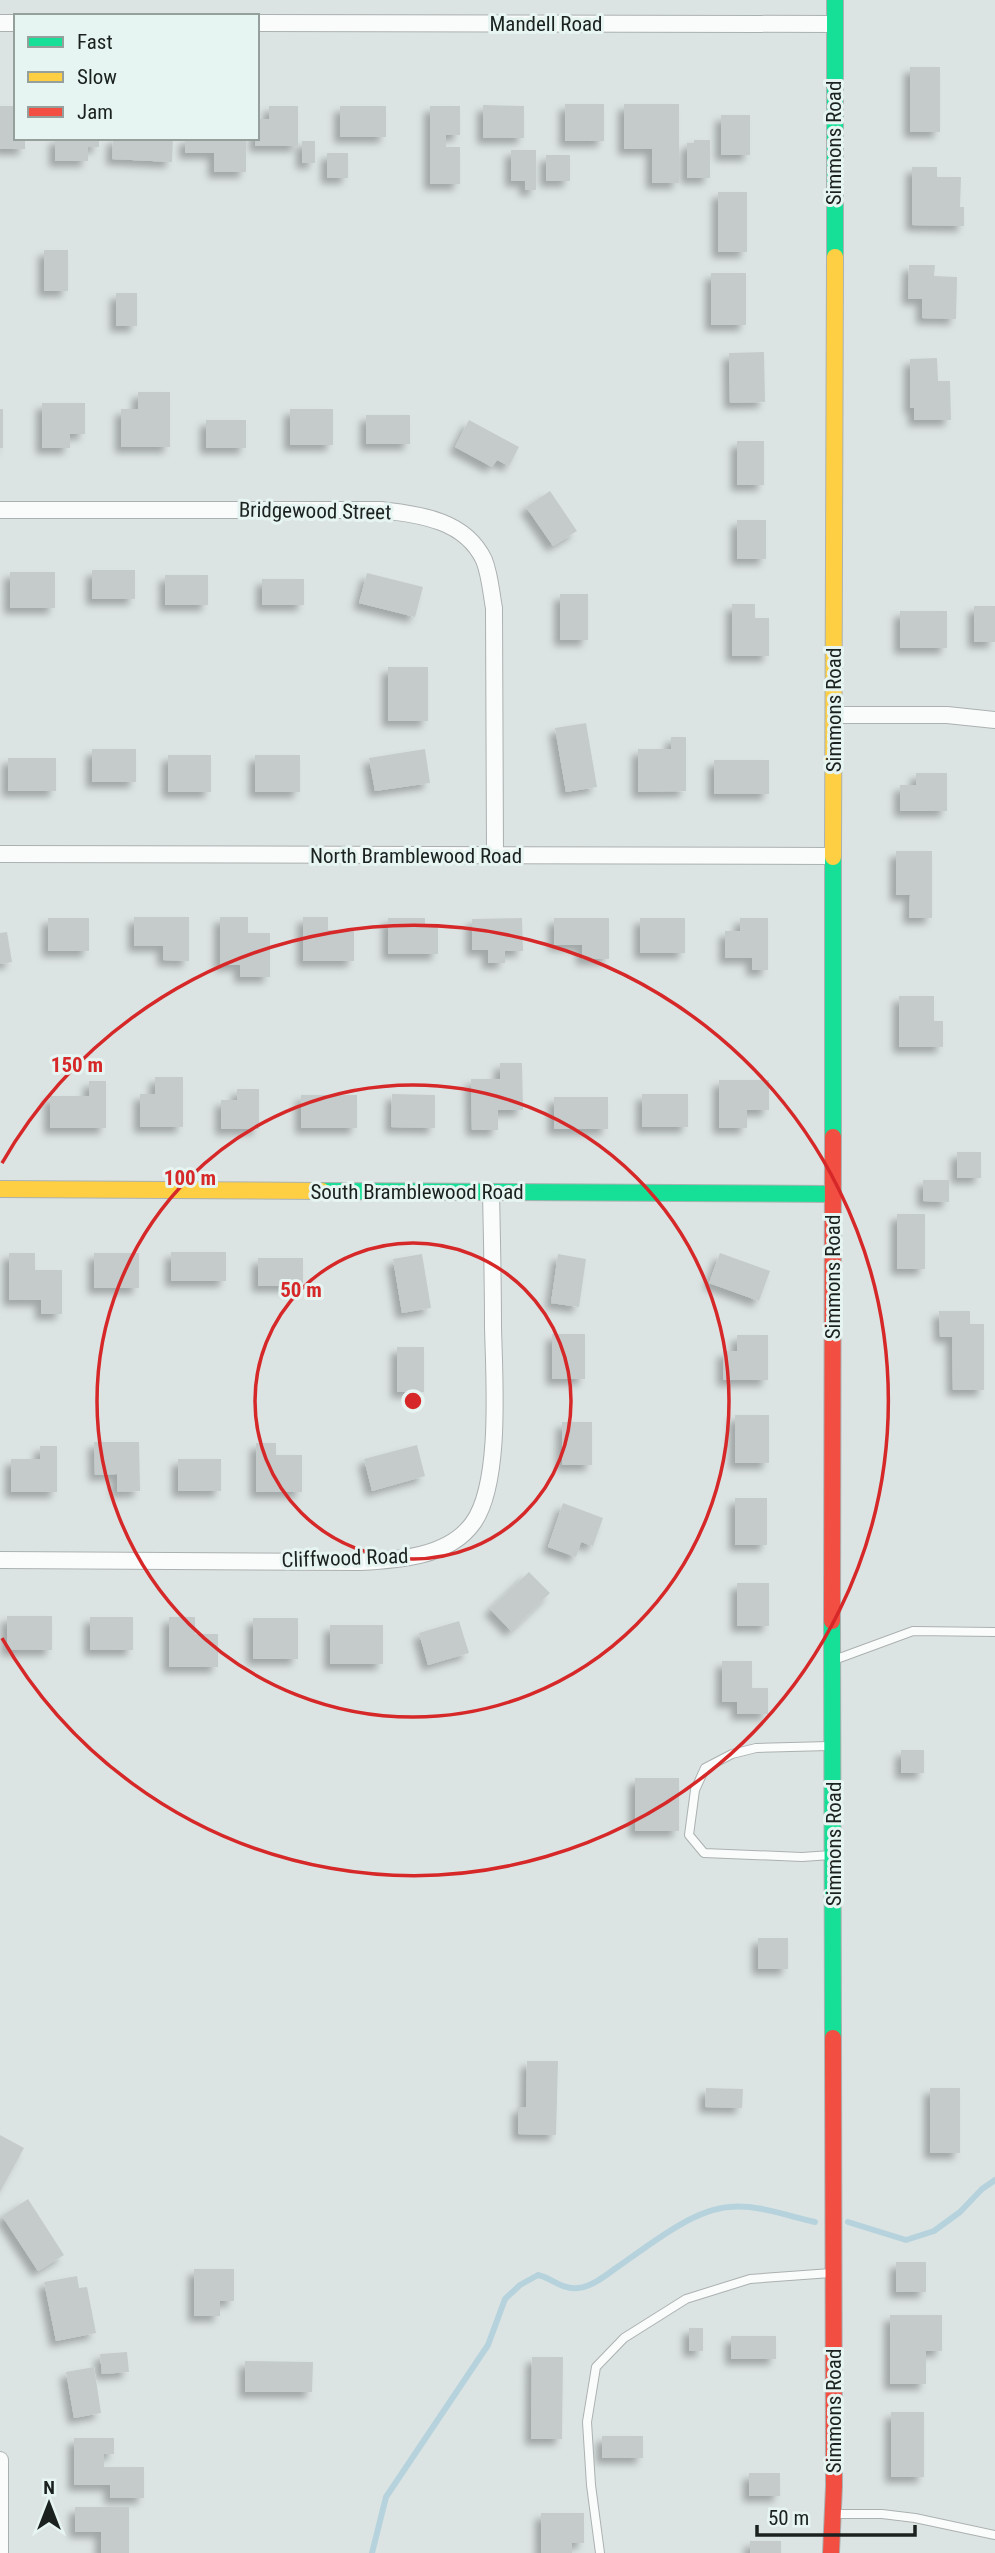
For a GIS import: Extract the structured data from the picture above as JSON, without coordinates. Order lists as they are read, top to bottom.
{
  "streets": {
    "street": [
      "Mandell Road",
      "Simmons Road",
      "Bridgewood Street",
      "North Bramblewood Road",
      "South Bramblewood Road",
      "Cliffwood Road"
    ]
  },
  "crossings": [
    ["Mandell Road", "Simmons Road"],
    ["Simmons Road", "North Bramblewood Road"],
    ["Simmons Road", "South Bramblewood Road"],
    ["Bridgewood Street", "North Bramblewood Road"],
    ["South Bramblewood Road", "Cliffwood Road"]
  ],
  "legend": ["Fast", "Slow", "Jam"],
  "scale_bar": "50 m",
  "north": "top",
  "rings": ["150 m", "100 m", "50 m"]
}
